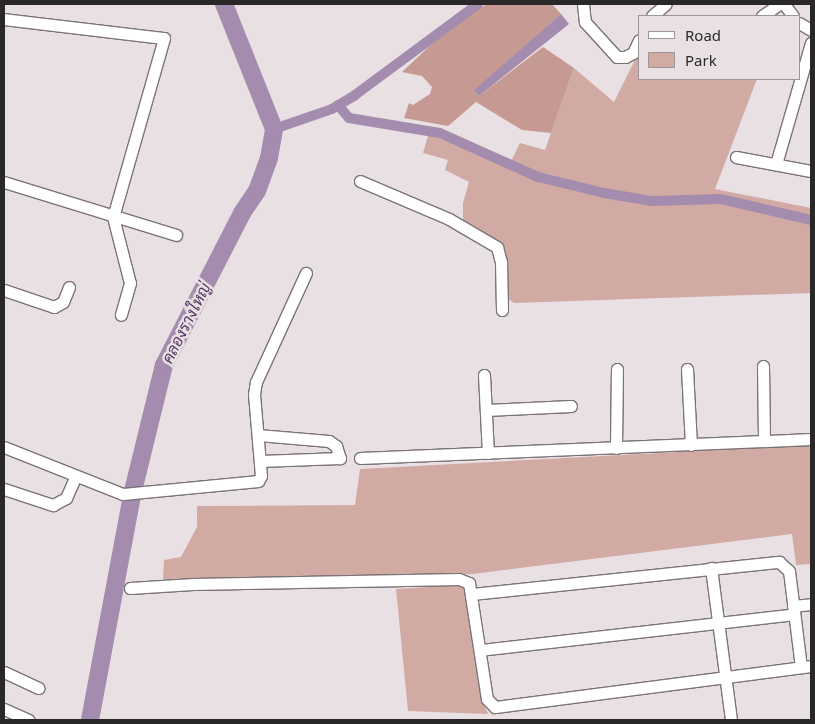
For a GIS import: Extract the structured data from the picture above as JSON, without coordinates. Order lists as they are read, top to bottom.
{
  "water": ["คลองรางใหญ่"],
  "legend": ["Road", "Park"]
}
